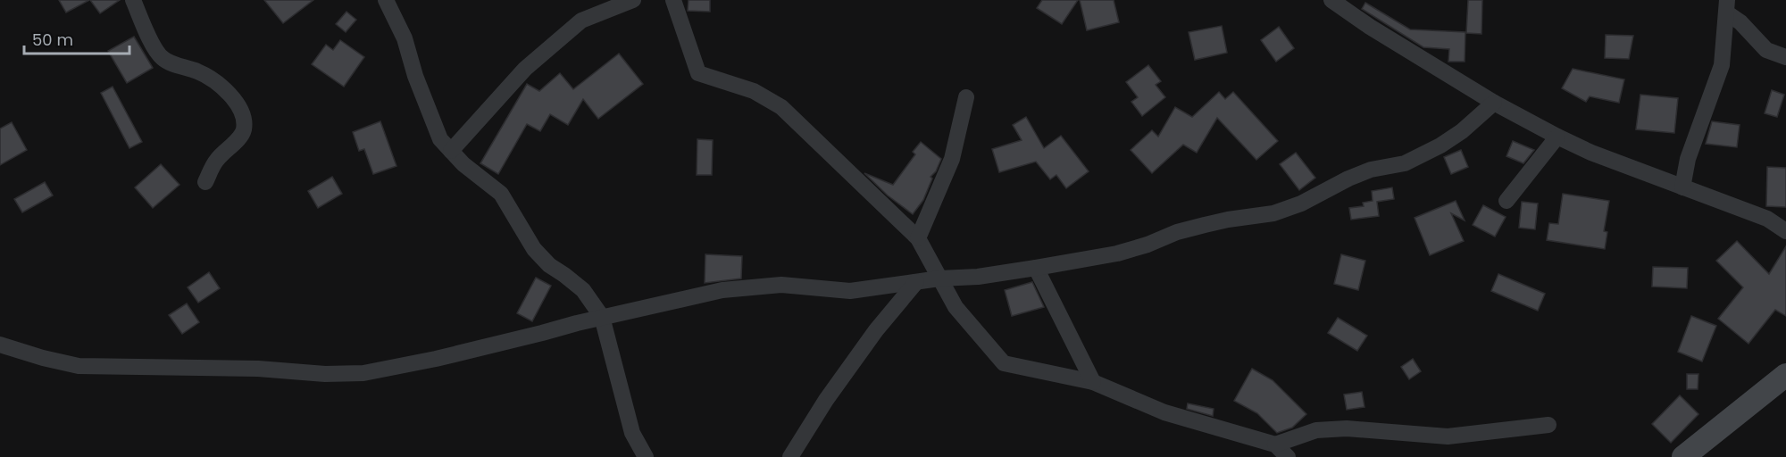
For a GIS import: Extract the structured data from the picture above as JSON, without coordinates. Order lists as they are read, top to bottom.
{
  "scale_bar": "50 m"
}
